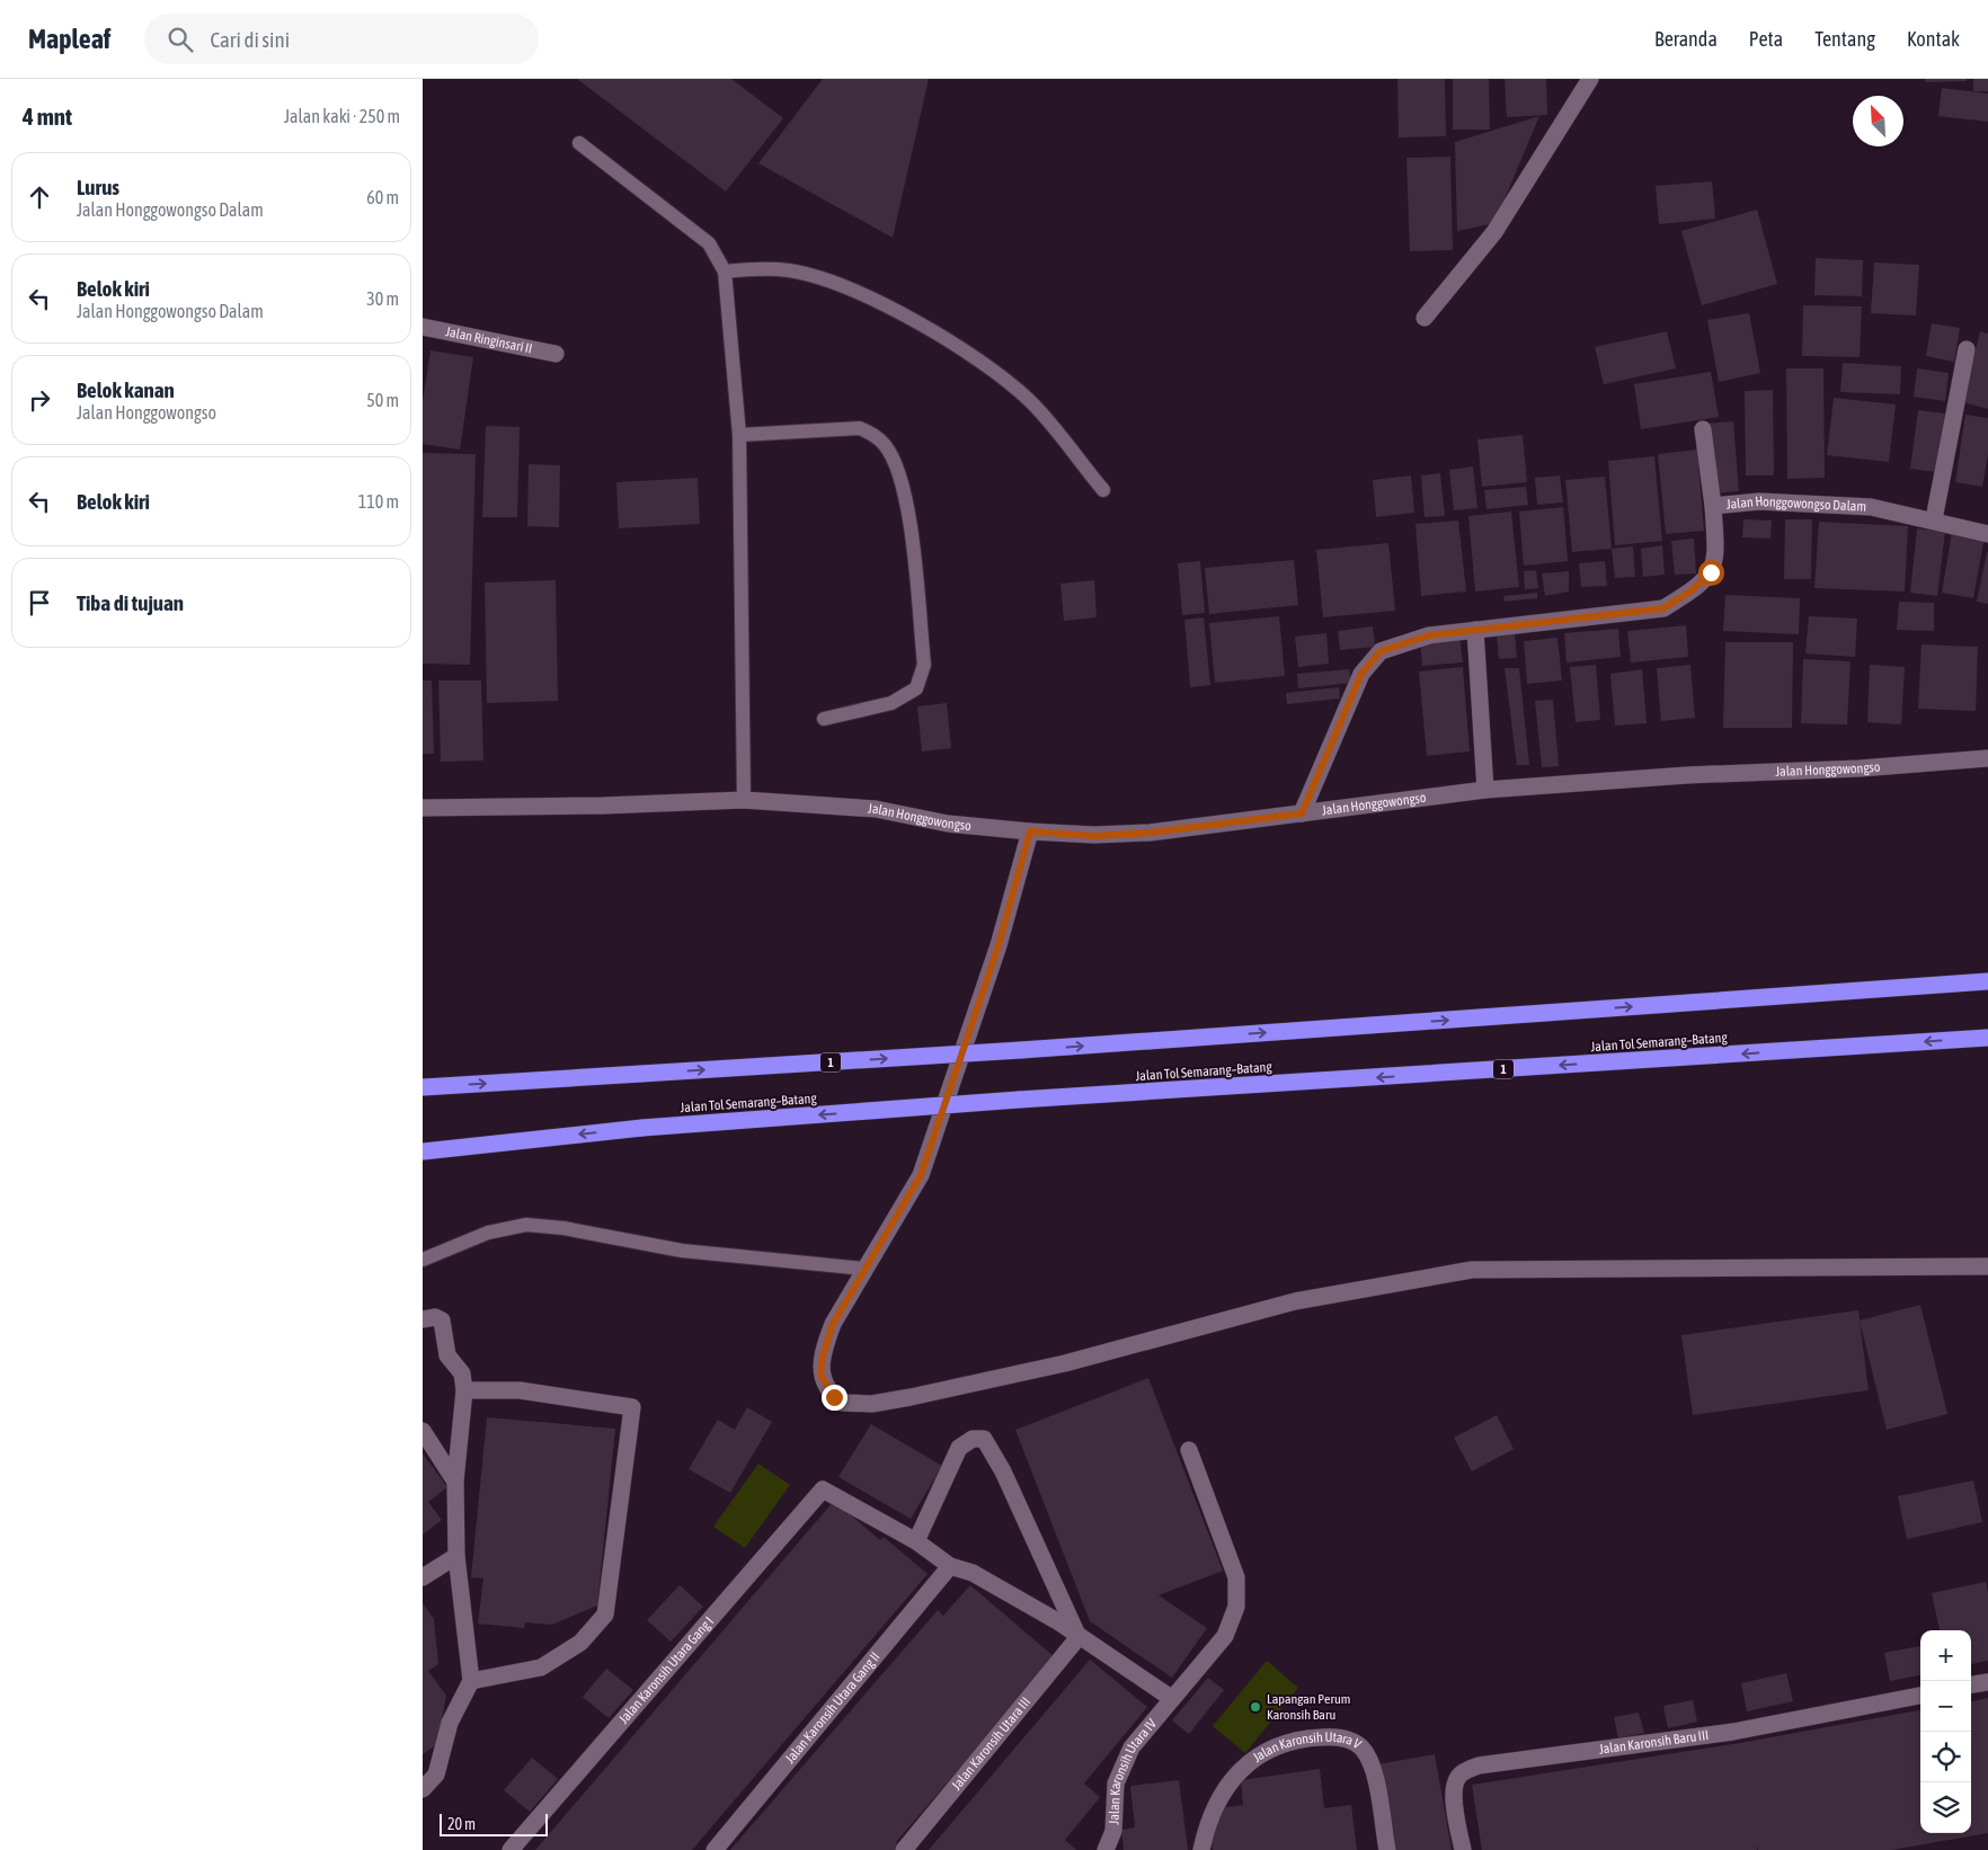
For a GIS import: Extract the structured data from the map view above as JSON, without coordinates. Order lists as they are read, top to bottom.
{
  "streets": {
    "highway": ["Jalan Tol Semarang–Batang", "1"],
    "street": [
      "Jalan Ringinsari II",
      "Jalan Honggowongso Dalam",
      "Jalan Honggowongso",
      "Jalan Karonsih Utara Gang I",
      "Jalan Karonsih Utara Gang II",
      "Jalan Karonsih Baru III",
      "Jalan Karonsih Utara III",
      "Jalan Karonsih Utara V",
      "Jalan Karonsih Utara IV"
    ]
  },
  "crossings": [
    ["Jalan Honggowongso Dalam", "Jalan Honggowongso"]
  ],
  "places": ["Lapangan Perum Karonsih Baru"],
  "scale_bar": "20 m",
  "north": "top left",
  "page": {
    "header": "Mapleaf",
    "search": "Cari di sini",
    "nav": [
      "Beranda",
      "Peta",
      "Tentang",
      "Kontak"
    ],
    "heading": ["4 mnt", "Jalan kaki · 250 m"],
    "list": [
      ["Lurus", "Jalan Honggowongso Dalam", "60 m"],
      ["Belok kiri", "Jalan Honggowongso Dalam", "30 m"],
      ["Belok kanan", "Jalan Honggowongso", "50 m"],
      ["Belok kiri", "110 m"],
      "Tiba di tujuan"
    ],
    "map_buttons": ["+", "−"],
    "scale": "20 m"
  }
}
